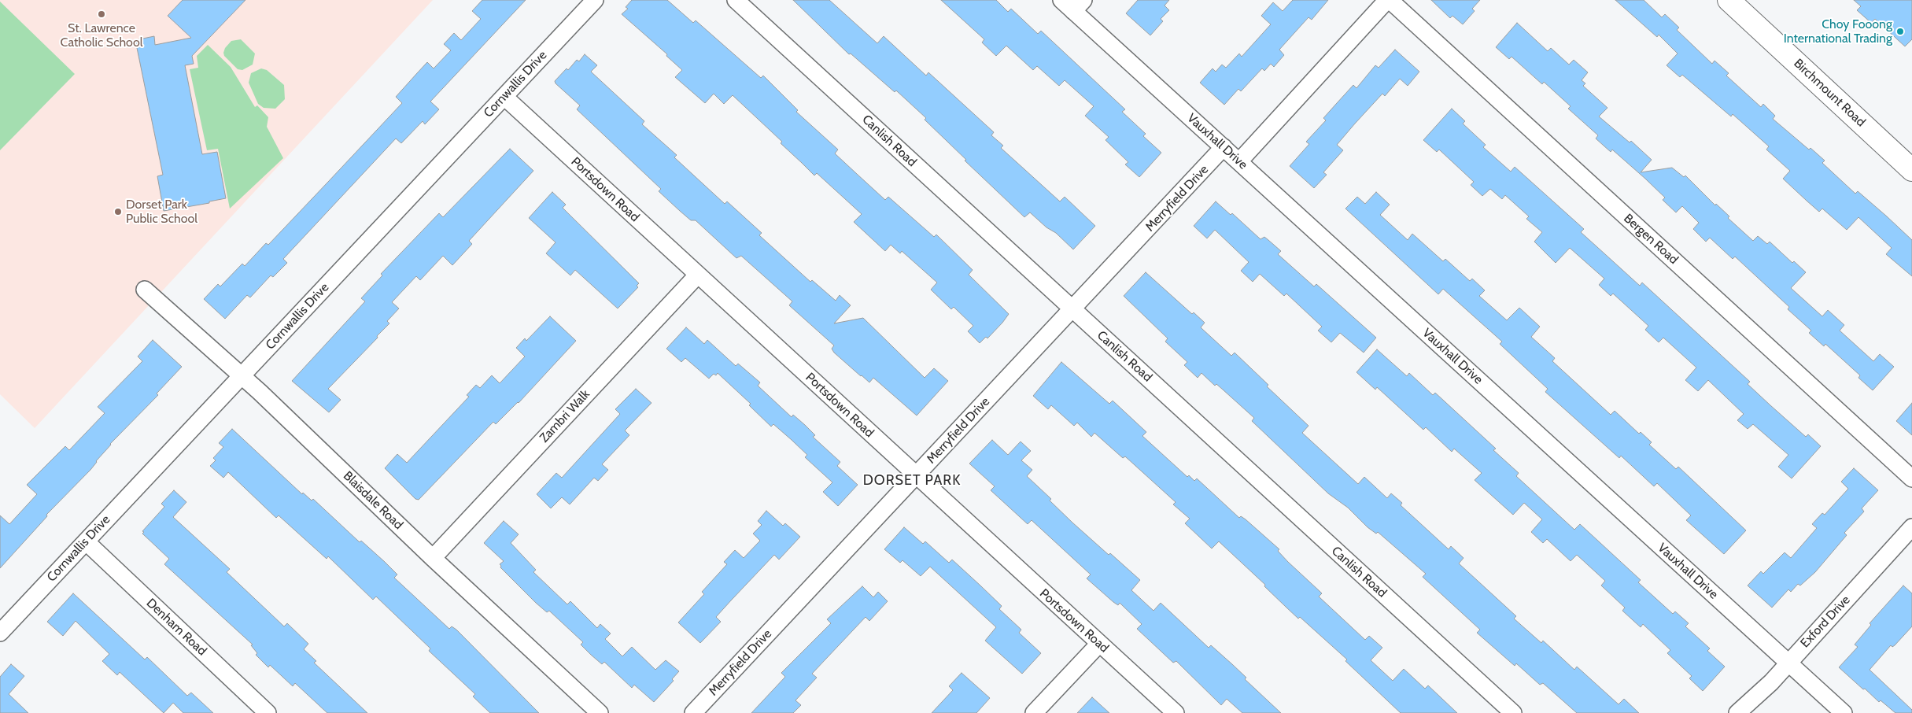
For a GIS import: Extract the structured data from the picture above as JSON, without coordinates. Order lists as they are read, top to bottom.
{
  "streets": {
    "main road": ["Birchmount Road"],
    "street": [
      "Cornwallis Drive",
      "Canlish Road",
      "Vauxhall Drive",
      "Portsdown Road",
      "Merryfield Drive",
      "Bergen Road",
      "Zambri Walk",
      "Blaisdale Road",
      "Exford Drive",
      "Denham Road"
    ]
  },
  "crossings": [
    ["Cornwallis Drive", "Portsdown Road"],
    ["Cornwallis Drive", "Blaisdale Road"],
    ["Cornwallis Drive", "Denham Road"],
    ["Canlish Road", "Merryfield Drive"],
    ["Vauxhall Drive", "Merryfield Drive"],
    ["Vauxhall Drive", "Exford Drive"],
    ["Portsdown Road", "Merryfield Drive"],
    ["Portsdown Road", "Zambri Walk"],
    ["Zambri Walk", "Blaisdale Road"]
  ],
  "districts": ["DORSET PARK"],
  "places": ["St. Lawrence Catholic School", "Choy Fooong International Trading", "Dorset Park Public School"]
}
